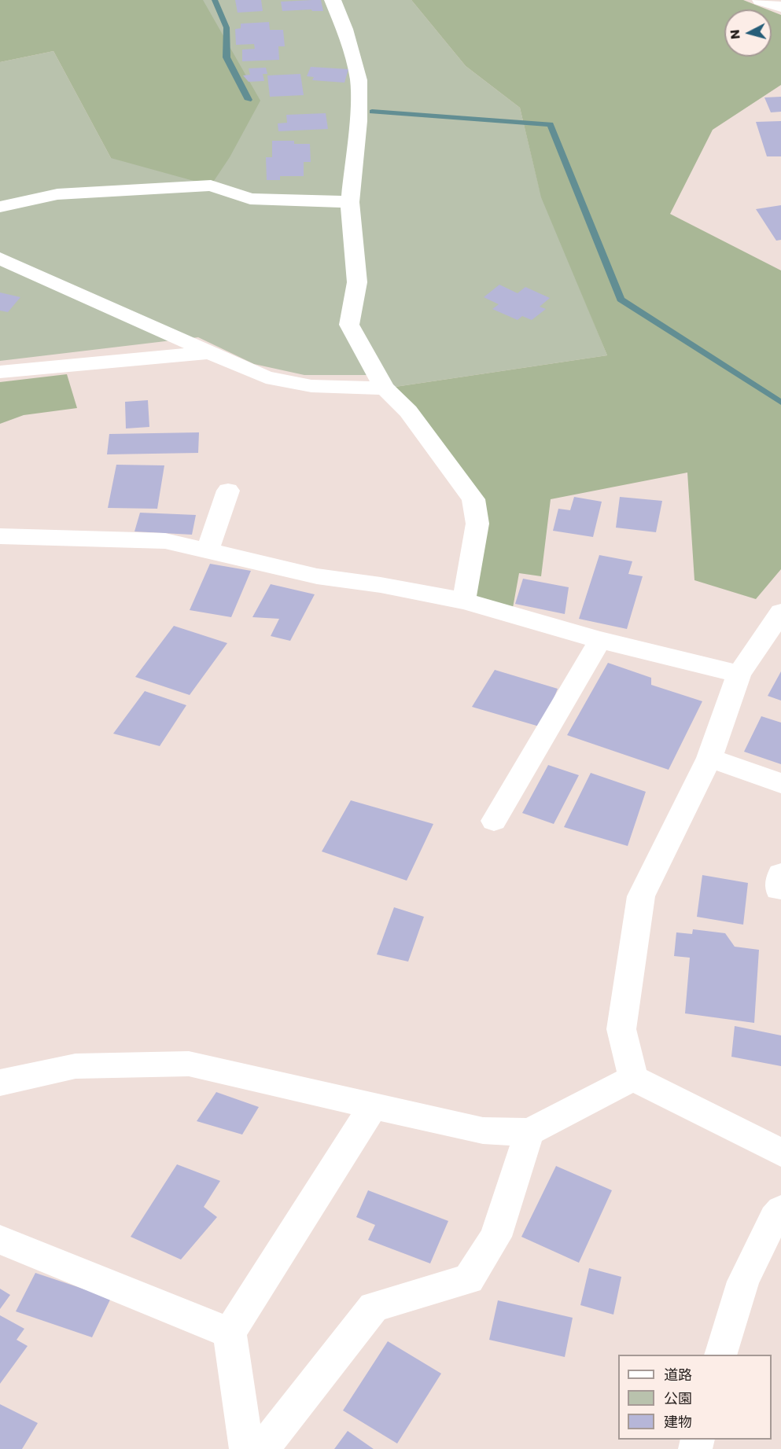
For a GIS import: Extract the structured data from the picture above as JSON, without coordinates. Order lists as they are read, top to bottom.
{
  "legend": ["道路", "公園", "建物"],
  "north": "left"
}
